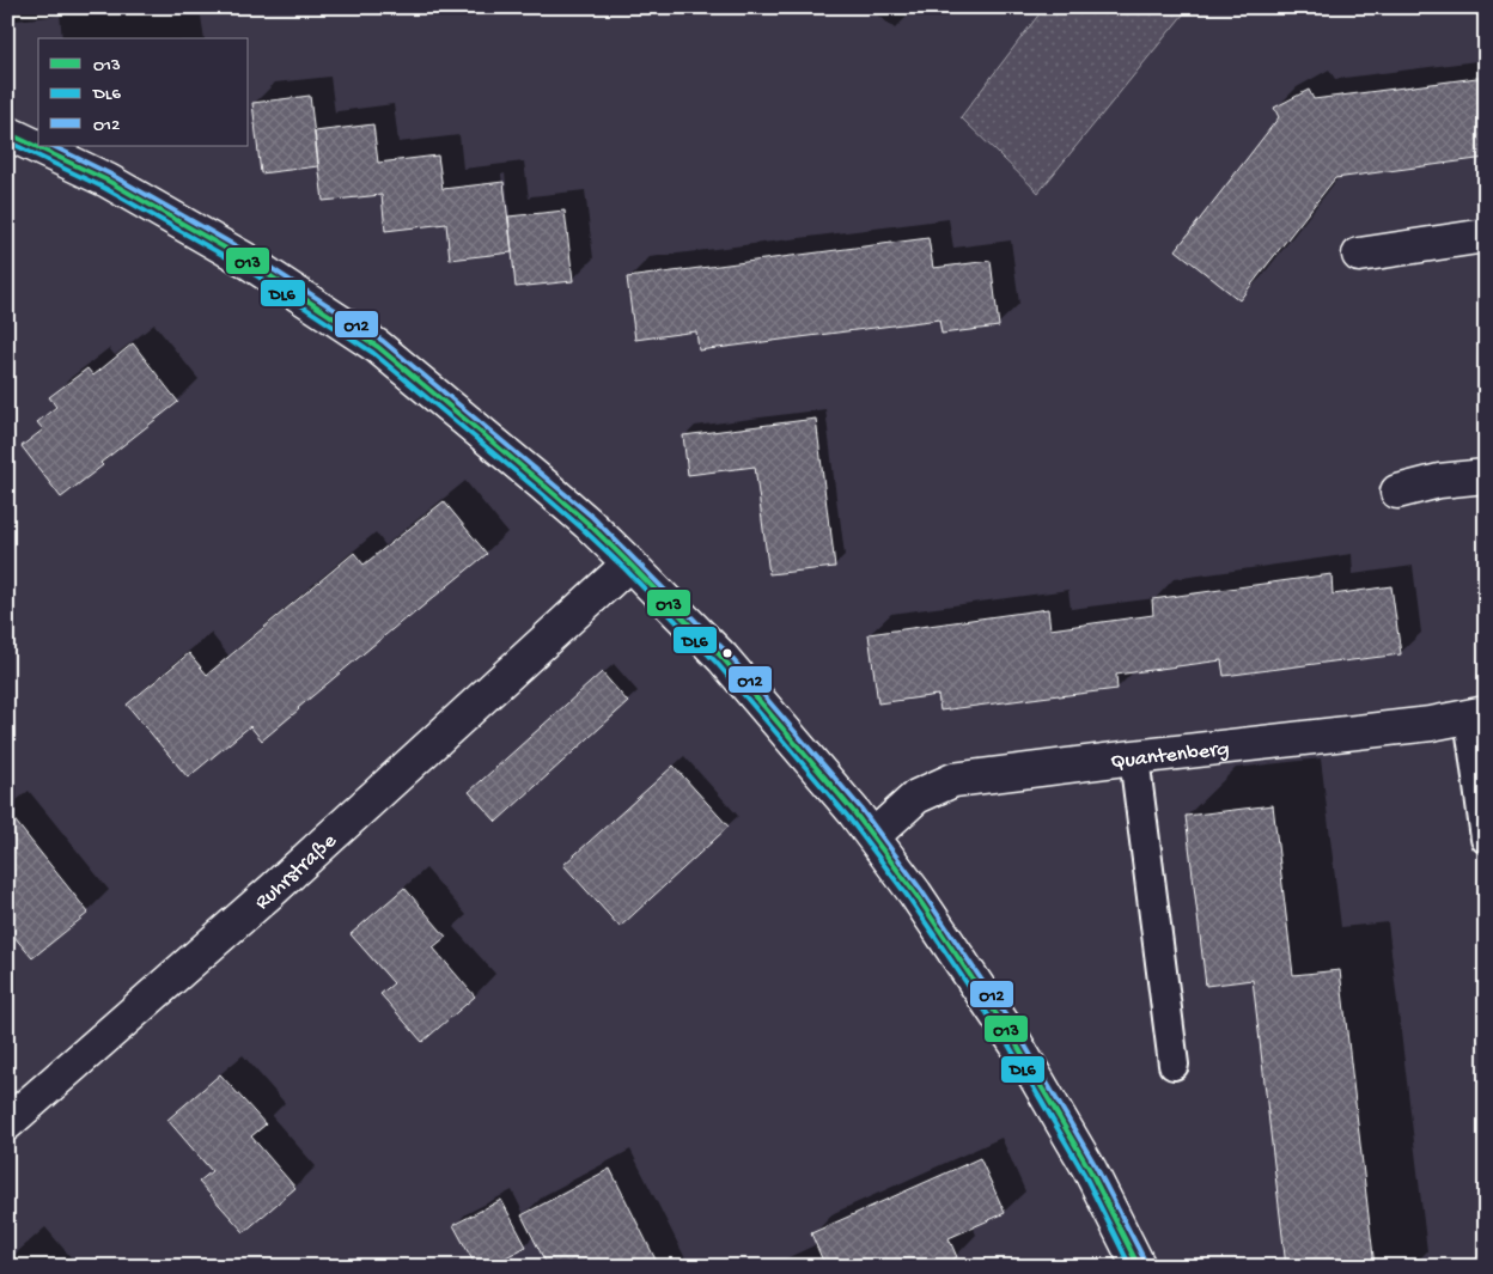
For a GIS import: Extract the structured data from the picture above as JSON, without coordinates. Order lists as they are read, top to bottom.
{
  "streets": {
    "street": ["Quantenberg", "Ruhrstraße"]
  },
  "lines": ["transit line O13", "transit line DL6", "transit line O12"],
  "legend": ["O13", "DL6", "O12"]
}
